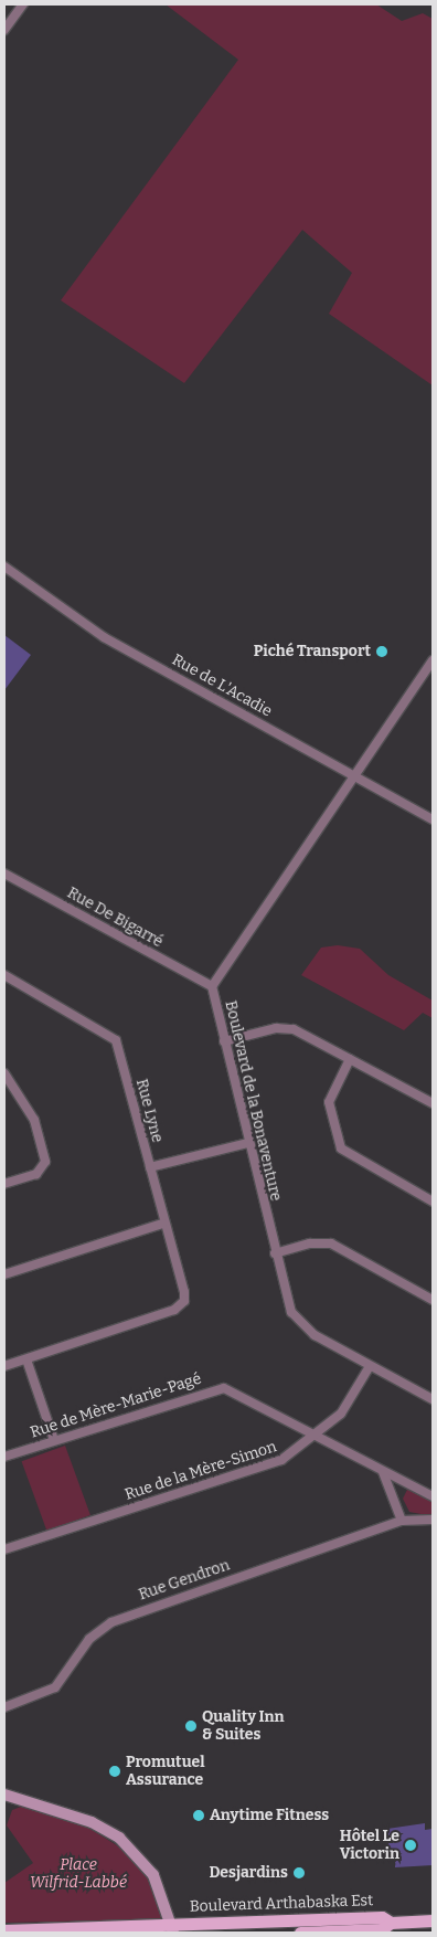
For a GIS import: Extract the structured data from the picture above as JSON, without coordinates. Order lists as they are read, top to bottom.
{
  "streets": {
    "main road": ["Boulevard Arthabaska Est"],
    "street": [
      "Rue de L'Acadie",
      "Rue De Bigarré",
      "Boulevard de la Bonaventure",
      "Rue Lyne",
      "Rue de Mère-Marie-Pagé",
      "Rue de la Mère-Simon",
      "Rue Gendron"
    ]
  },
  "crossings": [
    ["Rue de L'Acadie", "Boulevard de la Bonaventure"],
    ["Rue De Bigarré", "Boulevard de la Bonaventure"],
    ["Boulevard de la Bonaventure", "Rue de la Mère-Simon"],
    ["Rue de Mère-Marie-Pagé", "Rue de la Mère-Simon"]
  ],
  "parks": ["Place Wilfrid-Labbé"],
  "places": [
    "Piché Transport",
    "Quality Inn & Suites",
    "Promutuel Assurance",
    "Anytime Fitness",
    "Hôtel Le Victorin",
    "Desjardins"
  ]
}
